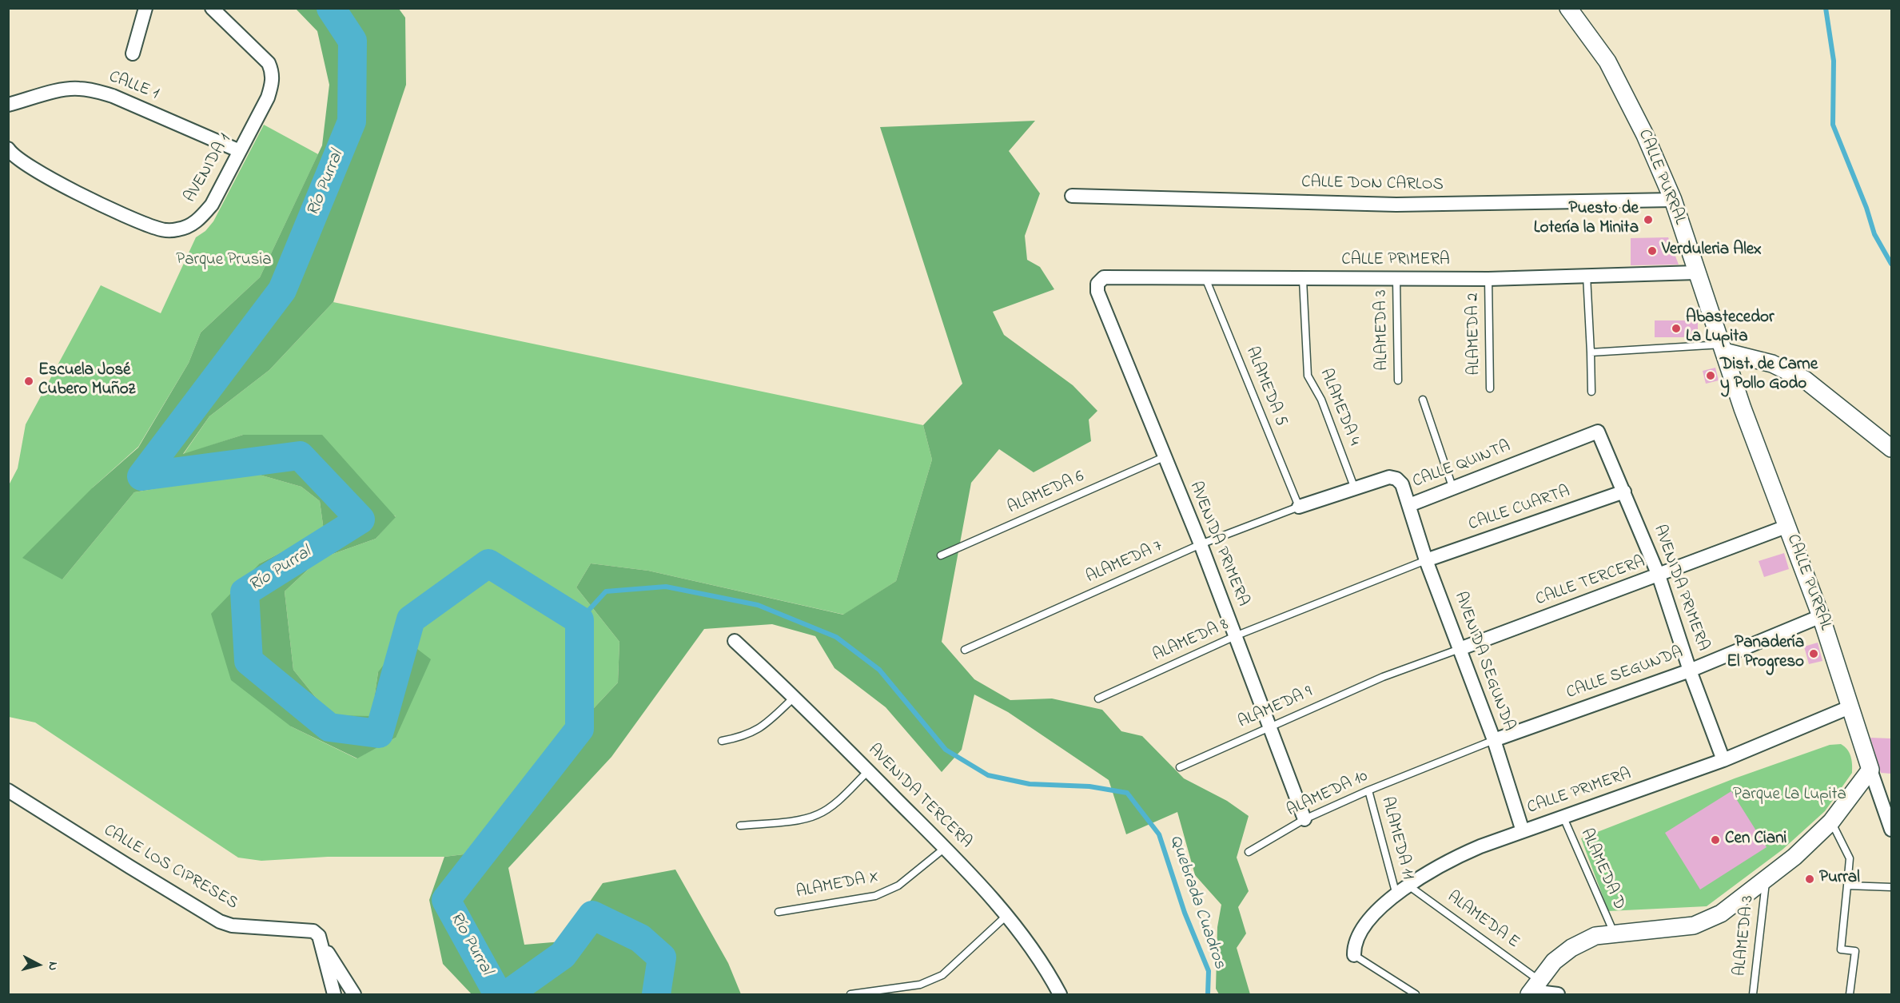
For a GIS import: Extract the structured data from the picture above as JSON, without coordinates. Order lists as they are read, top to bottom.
{
  "streets": {
    "street": [
      "CALLE 1",
      "AVENIDA 1",
      "CALLE PURRAL",
      "CALLE DON CARLOS",
      "CALLE PRIMERA",
      "CALLE QUINTA",
      "CALLE CUARTA",
      "AVENIDA PRIMERA",
      "CALLE TERCERA",
      "AVENIDA SEGUNDA",
      "CALLE SEGUNDA",
      "AVENIDA TERCERA",
      "CALLE LOS CIPRESES"
    ],
    "lane": [
      "ALAMEDA 3",
      "ALAMEDA 2",
      "ALAMEDA 5",
      "ALAMEDA 4",
      "ALAMEDA 6",
      "ALAMEDA 7",
      "ALAMEDA 8",
      "ALAMEDA 9",
      "ALAMEDA 10",
      "ALAMEDA 11",
      "ALAMEDA D",
      "ALAMEDA X",
      "ALAMEDA E"
    ]
  },
  "crossings": [
    ["CALLE 1", "AVENIDA 1"],
    ["CALLE PURRAL", "CALLE DON CARLOS"],
    ["CALLE PURRAL", "CALLE PRIMERA"],
    ["CALLE PURRAL", "CALLE TERCERA"],
    ["CALLE PURRAL", "CALLE SEGUNDA"],
    ["CALLE PRIMERA", "ALAMEDA 3"],
    ["CALLE PRIMERA", "ALAMEDA 2"],
    ["CALLE PRIMERA", "ALAMEDA 5"],
    ["CALLE PRIMERA", "ALAMEDA 4"],
    ["CALLE PRIMERA", "AVENIDA PRIMERA"],
    ["CALLE PRIMERA", "AVENIDA SEGUNDA"],
    ["CALLE PRIMERA", "ALAMEDA 11"],
    ["CALLE PRIMERA", "ALAMEDA D"],
    ["CALLE PRIMERA", "ALAMEDA E"],
    ["ALAMEDA 5", "CALLE QUINTA"],
    ["ALAMEDA 5", "ALAMEDA 7"],
    ["ALAMEDA 4", "CALLE QUINTA"],
    ["CALLE QUINTA", "AVENIDA PRIMERA"],
    ["CALLE QUINTA", "ALAMEDA 7"],
    ["CALLE QUINTA", "AVENIDA SEGUNDA"],
    ["ALAMEDA 6", "AVENIDA PRIMERA"],
    ["CALLE CUARTA", "AVENIDA PRIMERA"],
    ["CALLE CUARTA", "ALAMEDA 8"],
    ["CALLE CUARTA", "AVENIDA SEGUNDA"],
    ["AVENIDA PRIMERA", "ALAMEDA 7"],
    ["AVENIDA PRIMERA", "CALLE TERCERA"],
    ["AVENIDA PRIMERA", "ALAMEDA 8"],
    ["AVENIDA PRIMERA", "CALLE SEGUNDA"],
    ["AVENIDA PRIMERA", "ALAMEDA 9"],
    ["AVENIDA PRIMERA", "ALAMEDA 10"],
    ["CALLE TERCERA", "AVENIDA SEGUNDA"],
    ["CALLE TERCERA", "ALAMEDA 9"],
    ["ALAMEDA 8", "AVENIDA SEGUNDA"],
    ["AVENIDA SEGUNDA", "CALLE SEGUNDA"],
    ["AVENIDA SEGUNDA", "ALAMEDA 9"],
    ["AVENIDA SEGUNDA", "ALAMEDA 10"],
    ["CALLE SEGUNDA", "ALAMEDA 10"],
    ["ALAMEDA 10", "ALAMEDA 11"],
    ["AVENIDA TERCERA", "ALAMEDA X"]
  ],
  "water": ["Río Purral", "Quebrada Cuadros"],
  "parks": ["Parque Prusia", "Parque La Lupita"],
  "places": [
    "Puesto de Lotería la Minita",
    "Verduleria Alex",
    "Abastecedor La Lupita",
    "Dist. de Carne y Pollo Godo",
    "Escuela José Cubero Muñoz",
    "Panadería El Progreso",
    "Cen Ciani",
    "Purral"
  ],
  "north": "right"
}
